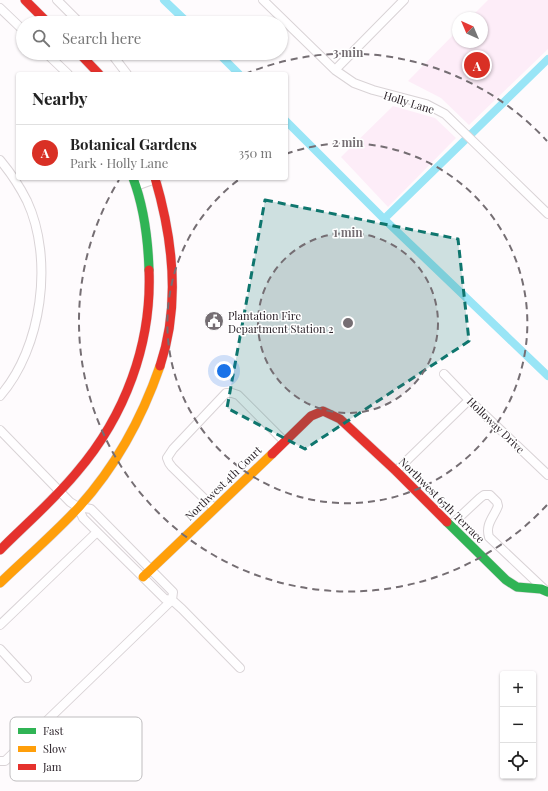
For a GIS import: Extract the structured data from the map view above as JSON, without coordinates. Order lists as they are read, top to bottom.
{
  "streets": {
    "street": [
      "Holly Lane",
      "Holloway Drive",
      "Northwest 4th Court",
      "Northwest 65th Terrace"
    ]
  },
  "crossings": [
    ["Northwest 4th Court", "Northwest 65th Terrace"]
  ],
  "places": {
    "public building": ["Plantation Fire Department Station 2"]
  },
  "legend": ["Fast", "Slow", "Jam"],
  "north": "top left",
  "page": {
    "search": "Search here",
    "pins": "A",
    "heading": "Nearby",
    "list": [
      {
        "mark": "A",
        "name": "Botanical Gardens",
        "note": "Park · Holly Lane",
        "value": "350 m"
      }
    ],
    "map_buttons": ["+", "−"]
  },
  "rings": ["3 min", "2 min", "1 min"]
}
